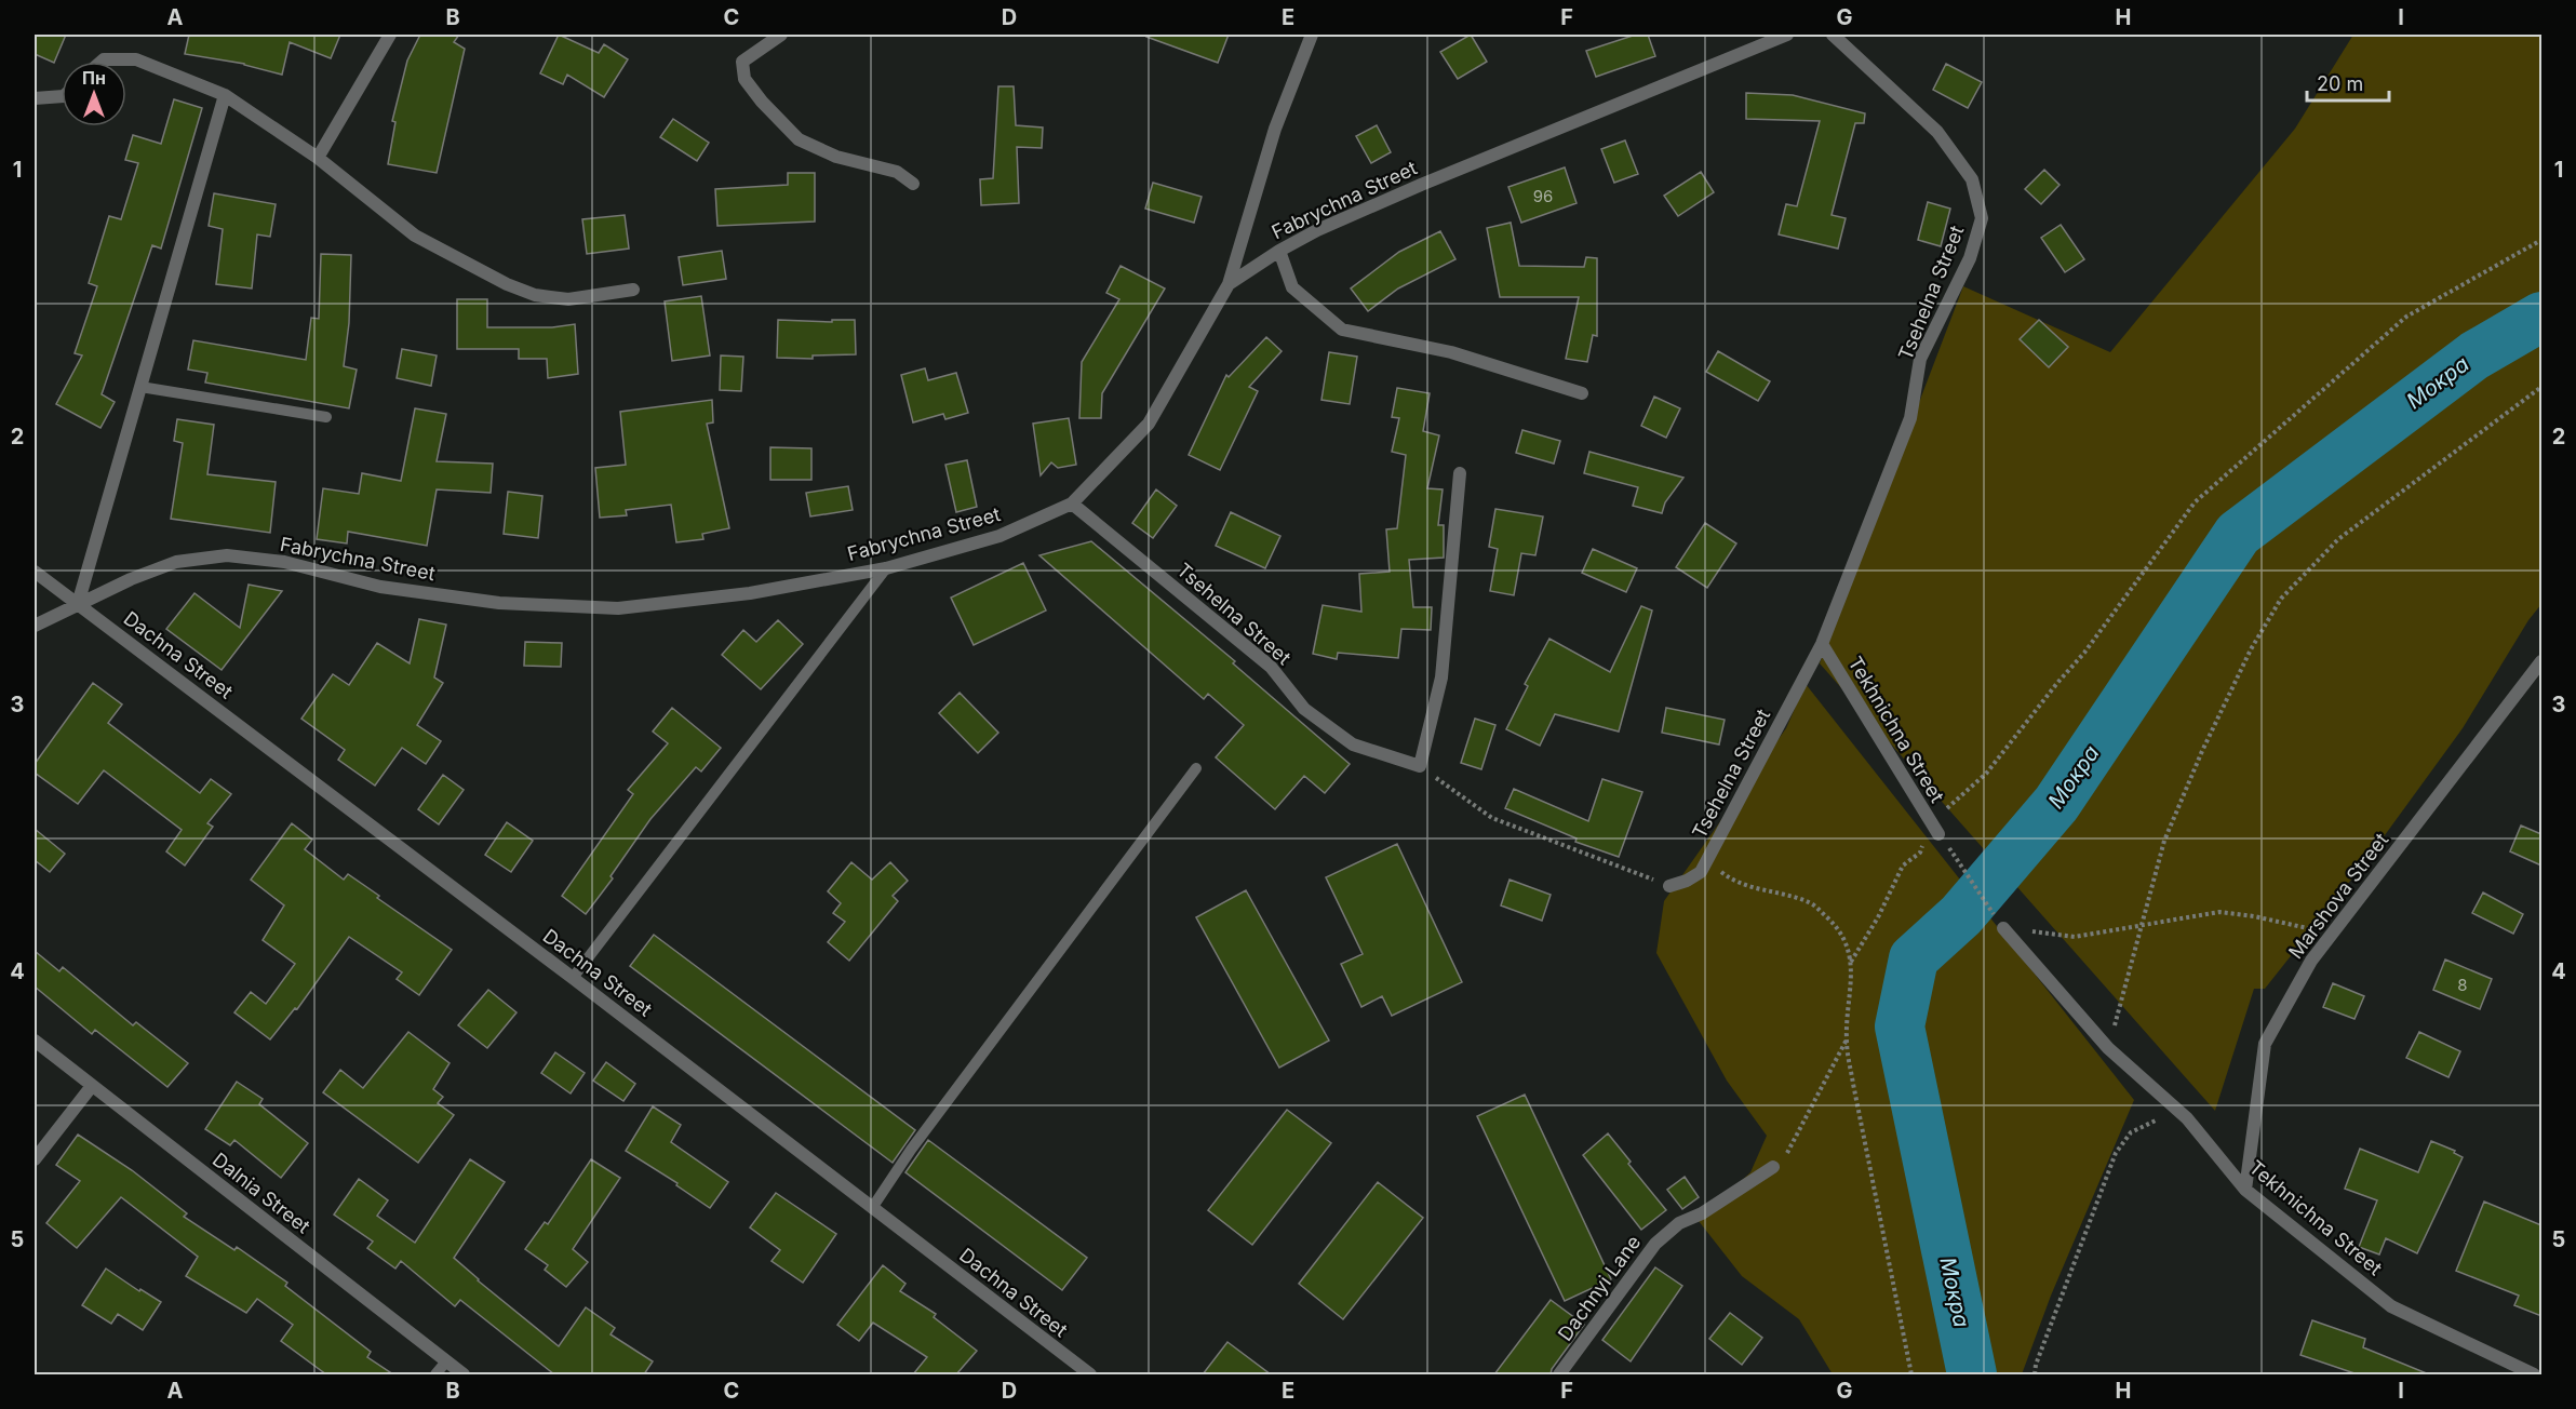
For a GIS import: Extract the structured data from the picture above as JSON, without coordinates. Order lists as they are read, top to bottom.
{
  "streets": {
    "street": [
      "Fabrychna Street",
      "Tsehelna Street",
      "Dachna Street",
      "Tekhnichna Street",
      "Marshova Street",
      "Dalnia Street",
      "Dachnyi Lane"
    ]
  },
  "crossings": [
    ["Fabrychna Street", "Tsehelna Street"],
    ["Fabrychna Street", "Dachna Street"],
    ["Tsehelna Street", "Tekhnichna Street"],
    ["Tekhnichna Street", "Marshova Street"]
  ],
  "water": ["Мокра"],
  "house_numbers": ["96", "8"],
  "scale_bar": "20 m",
  "north": "top",
  "grid": {
    "columns": [
      "A",
      "B",
      "C",
      "D",
      "E",
      "F",
      "G",
      "H",
      "I"
    ],
    "rows": [
      "1",
      "2",
      "3",
      "4",
      "5"
    ]
  }
}
